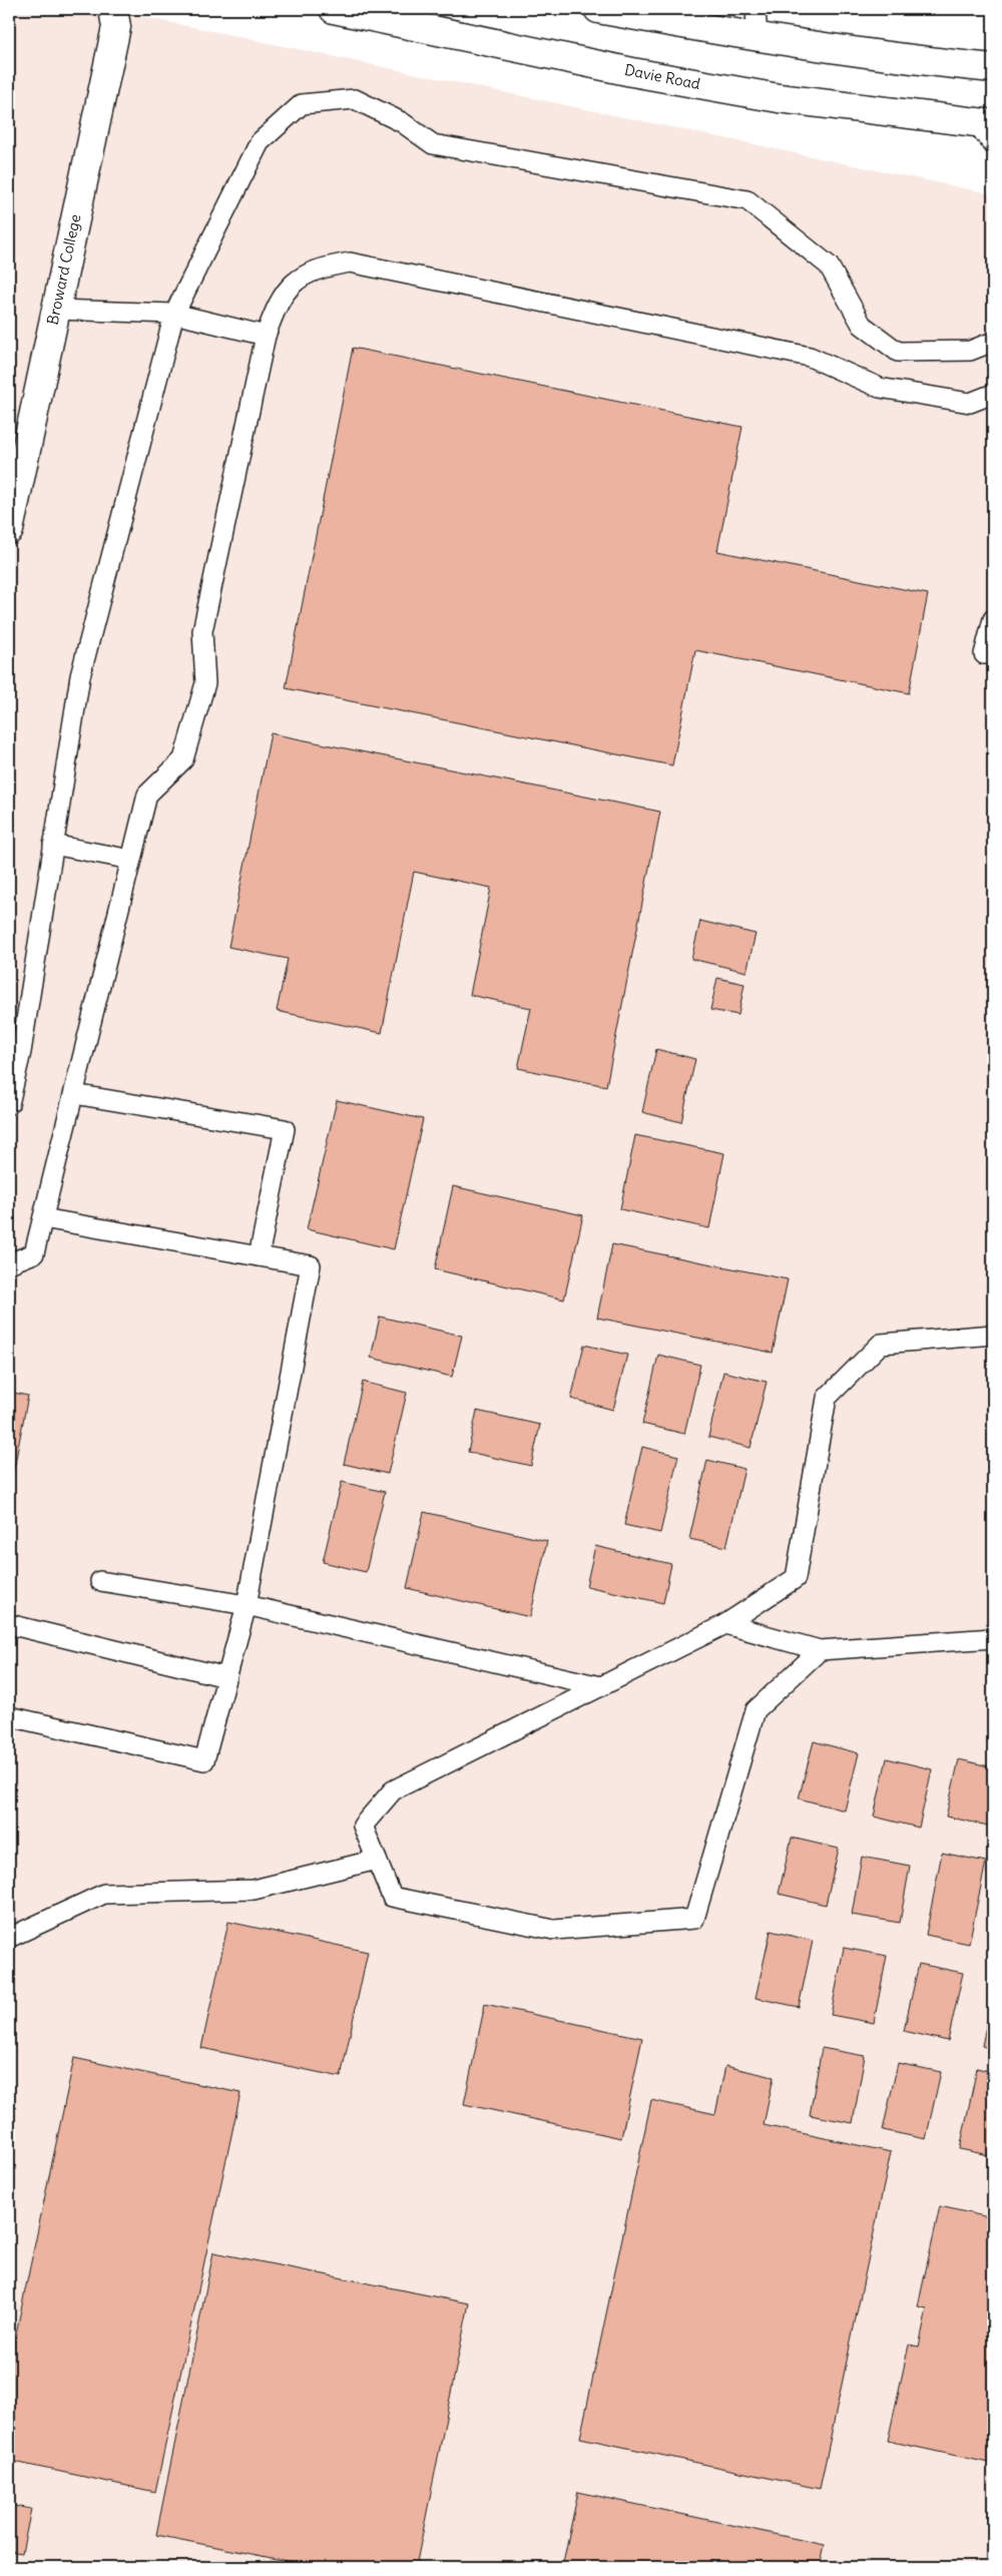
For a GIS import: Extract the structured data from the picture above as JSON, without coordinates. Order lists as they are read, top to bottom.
{
  "streets": {
    "main road": ["Davie Road", "Broward College"]
  }
}
